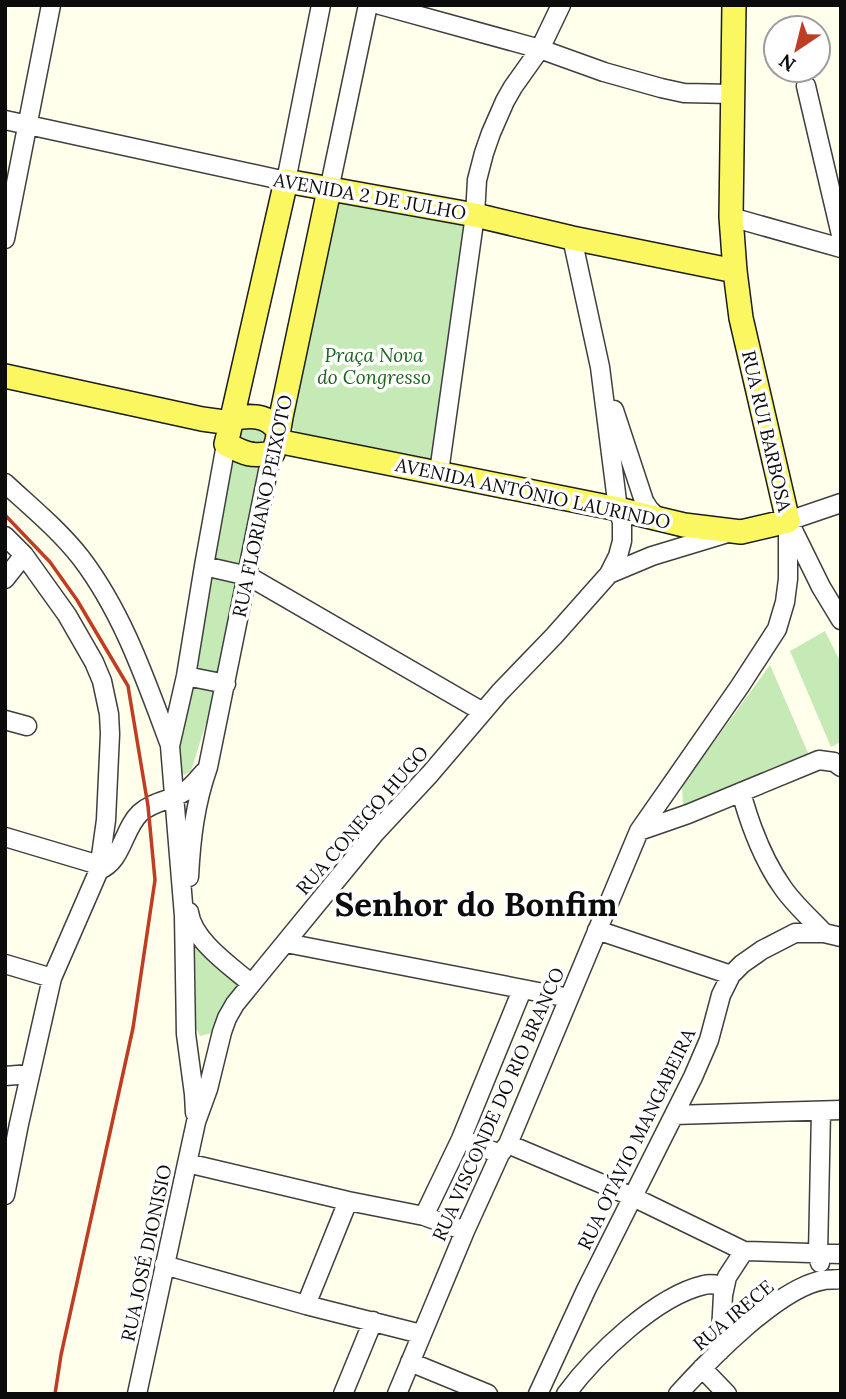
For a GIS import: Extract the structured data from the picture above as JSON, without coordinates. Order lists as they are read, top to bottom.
{
  "streets": {
    "main road": [
      "AVENIDA 2 DE JULHO",
      "RUA RUI BARBOSA",
      "AVENIDA ANTÔNIO LAURINDO",
      "RUA FLORIANO PEIXOTO"
    ],
    "street": [
      "RUA CONEGO HUGO",
      "RUA VISCONDE DO RIO BRANCO",
      "RUA OTÁVIO MANGABEIRA",
      "RUA JOSÉ DIONISIO",
      "RUA IRECE"
    ]
  },
  "crossings": [
    ["AVENIDA 2 DE JULHO", "RUA RUI BARBOSA"],
    ["AVENIDA 2 DE JULHO", "RUA FLORIANO PEIXOTO"],
    ["RUA RUI BARBOSA", "AVENIDA ANTÔNIO LAURINDO"],
    ["RUA RUI BARBOSA", "RUA VISCONDE DO RIO BRANCO"],
    ["AVENIDA ANTÔNIO LAURINDO", "RUA FLORIANO PEIXOTO"],
    ["AVENIDA ANTÔNIO LAURINDO", "RUA VISCONDE DO RIO BRANCO"],
    ["RUA FLORIANO PEIXOTO", "RUA CONEGO HUGO"],
    ["RUA CONEGO HUGO", "RUA JOSÉ DIONISIO"]
  ],
  "districts": ["Senhor do Bonfim"],
  "parks": ["Praça Nova do Congresso"],
  "north": "bottom left"
}
